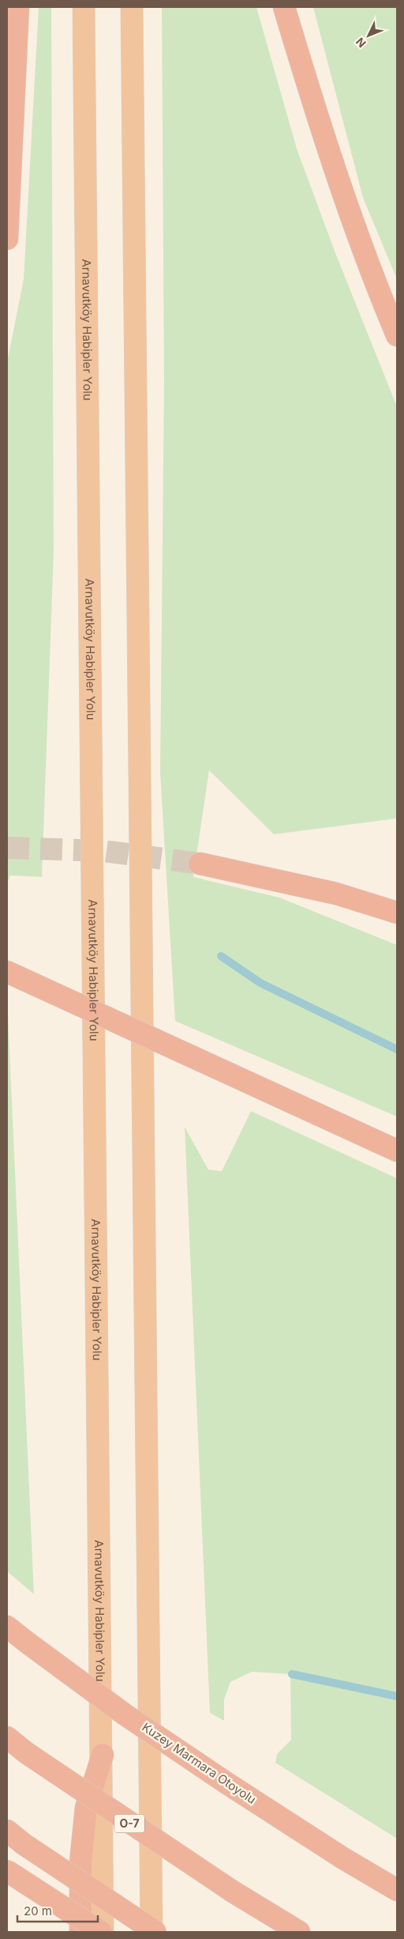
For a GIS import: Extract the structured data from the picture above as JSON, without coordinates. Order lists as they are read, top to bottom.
{
  "streets": {
    "highway": ["Arnavutköy Habipler Yolu", "Kuzey Marmara Otoyolu", "O-7"]
  },
  "scale_bar": "20 m",
  "north": "bottom left"
}
